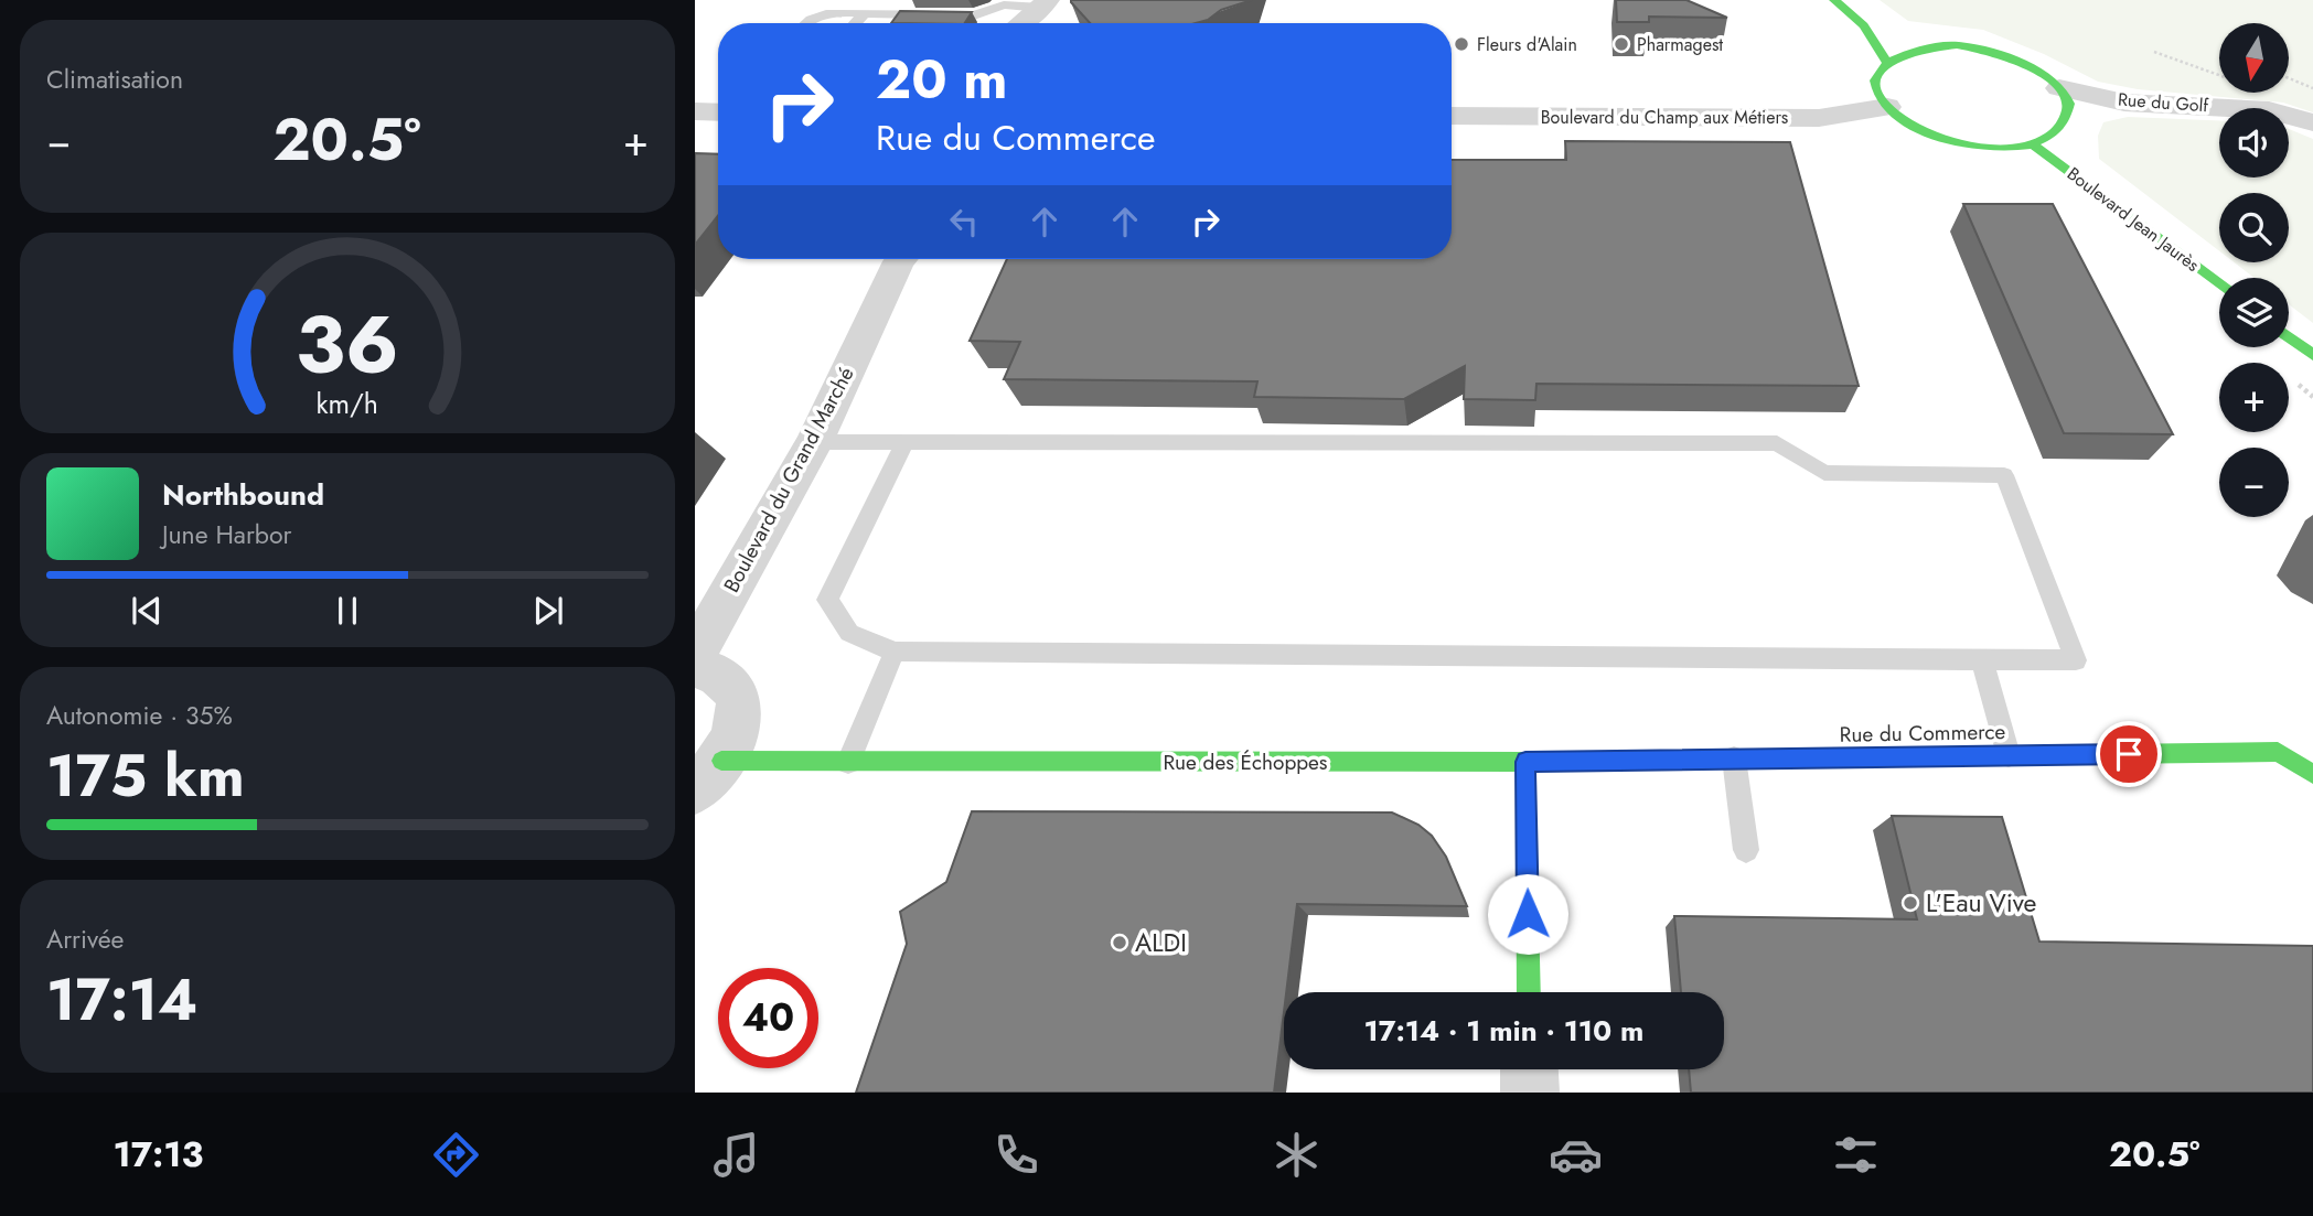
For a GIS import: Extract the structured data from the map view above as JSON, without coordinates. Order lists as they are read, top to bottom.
{
  "streets": {
    "street": [
      "Rue du Golf",
      "Boulevard du Champ aux Métiers",
      "Boulevard Jean Jaurès",
      "Boulevard du Grand Marché",
      "Rue du Commerce",
      "Rue des Échoppes"
    ]
  },
  "crossings": [
    ["Rue du Commerce", "Rue des Échoppes"]
  ],
  "places": [
    "Fleurs d'Alain",
    "Pharmagest",
    "L'Eau Vive",
    "ALDI"
  ],
  "north": "bottom",
  "page": {
    "tile": [
      "Climatisation",
      ["Autonomie · 35%", "175 km"],
      ["Arrivée", "17:14"]
    ],
    "map_buttons": ["+", "−"],
    "turn": ["20 m", "Rue du Commerce"],
    "heat": ["−", "20.5°", "+"],
    "song": ["Northbound", "June Harbor"],
    "limit": "40",
    "trip": "17:14 · 1 min · 110 m",
    "tabs": ["17:13", "20.5°"],
    "gauge": ["36", "km/h"]
  }
}
